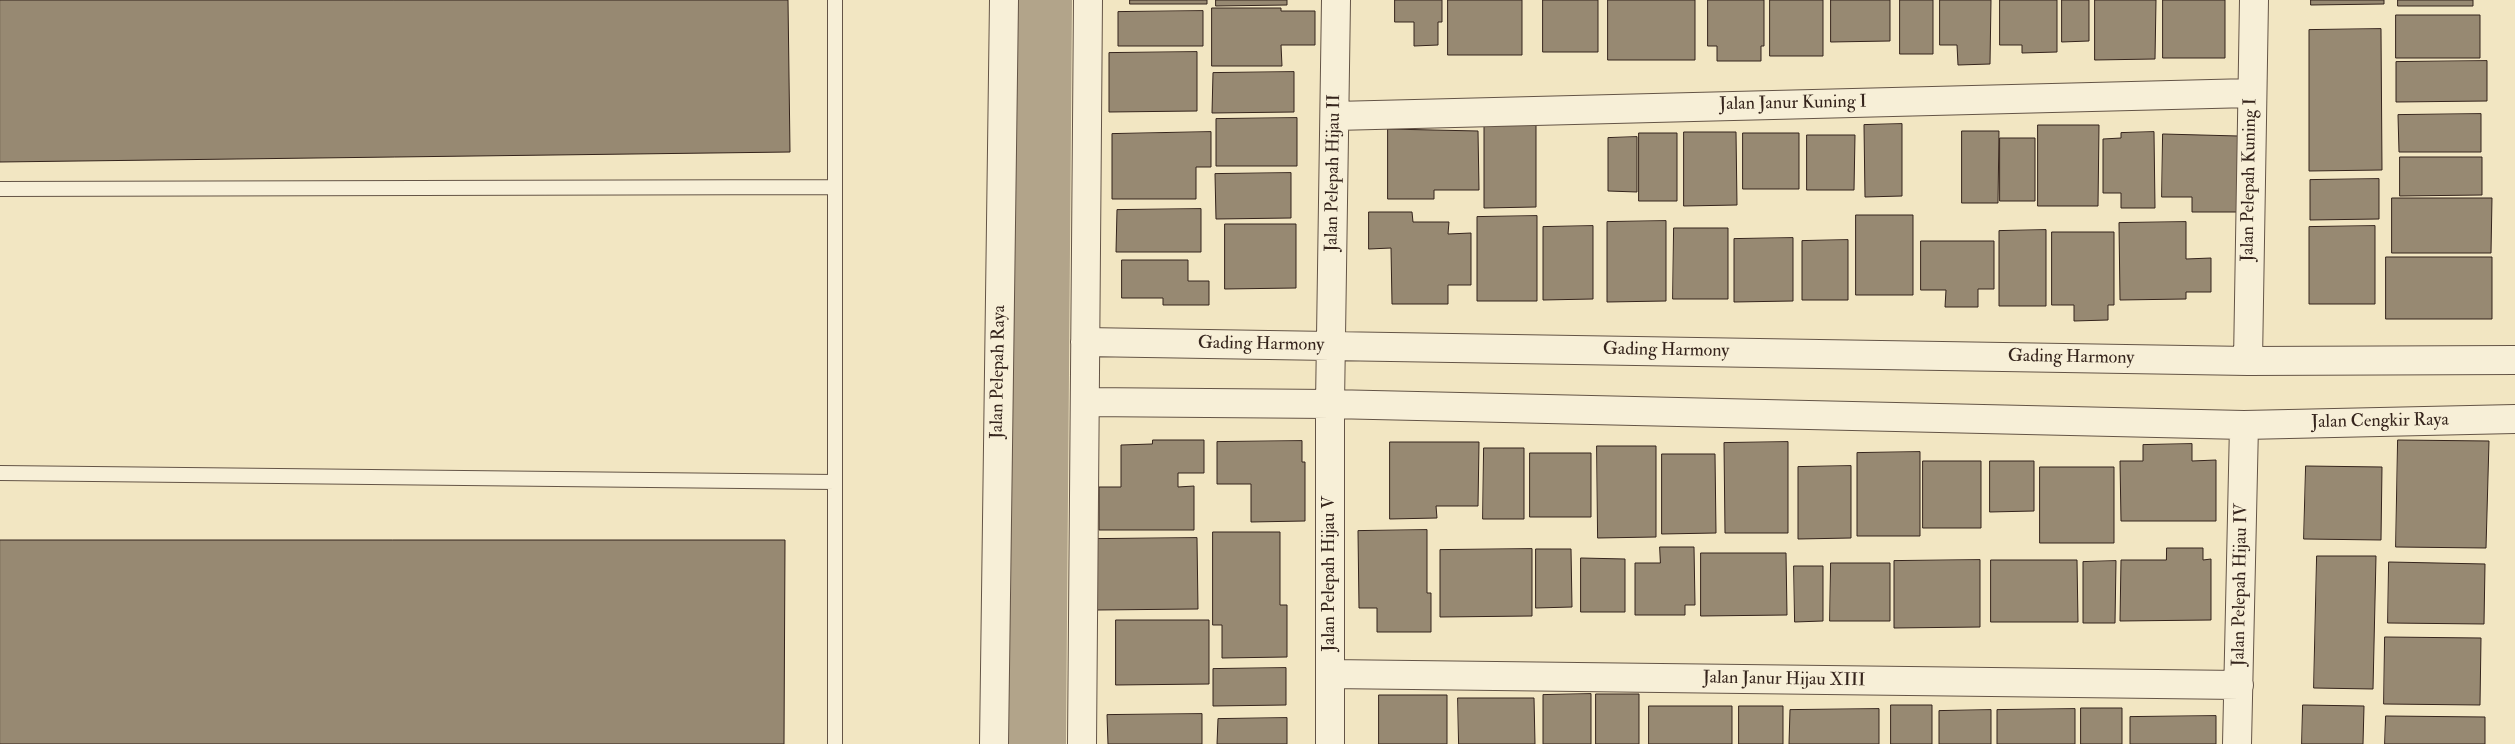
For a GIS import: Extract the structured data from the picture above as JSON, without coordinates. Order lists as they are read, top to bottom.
{
  "streets": {
    "street": [
      "Jalan Janur Kuning I",
      "Jalan Pelepah Hijau II",
      "Jalan Pelepah Kuning I",
      "Gading Harmony",
      "Jalan Pelepah Raya",
      "Jalan Cengkir Raya",
      "Jalan Pelepah Hijau V",
      "Jalan Pelepah Hijau IV",
      "Jalan Janur Hijau XIII"
    ]
  },
  "crossings": [
    ["Jalan Janur Kuning I", "Jalan Pelepah Hijau II"],
    ["Jalan Janur Kuning I", "Jalan Pelepah Kuning I"],
    ["Jalan Pelepah Hijau II", "Gading Harmony"],
    ["Jalan Pelepah Hijau II", "Jalan Pelepah Hijau V"],
    ["Jalan Pelepah Kuning I", "Gading Harmony"],
    ["Jalan Cengkir Raya", "Jalan Pelepah Hijau IV"],
    ["Jalan Pelepah Hijau V", "Jalan Janur Hijau XIII"],
    ["Jalan Pelepah Hijau IV", "Jalan Janur Hijau XIII"]
  ]
}
